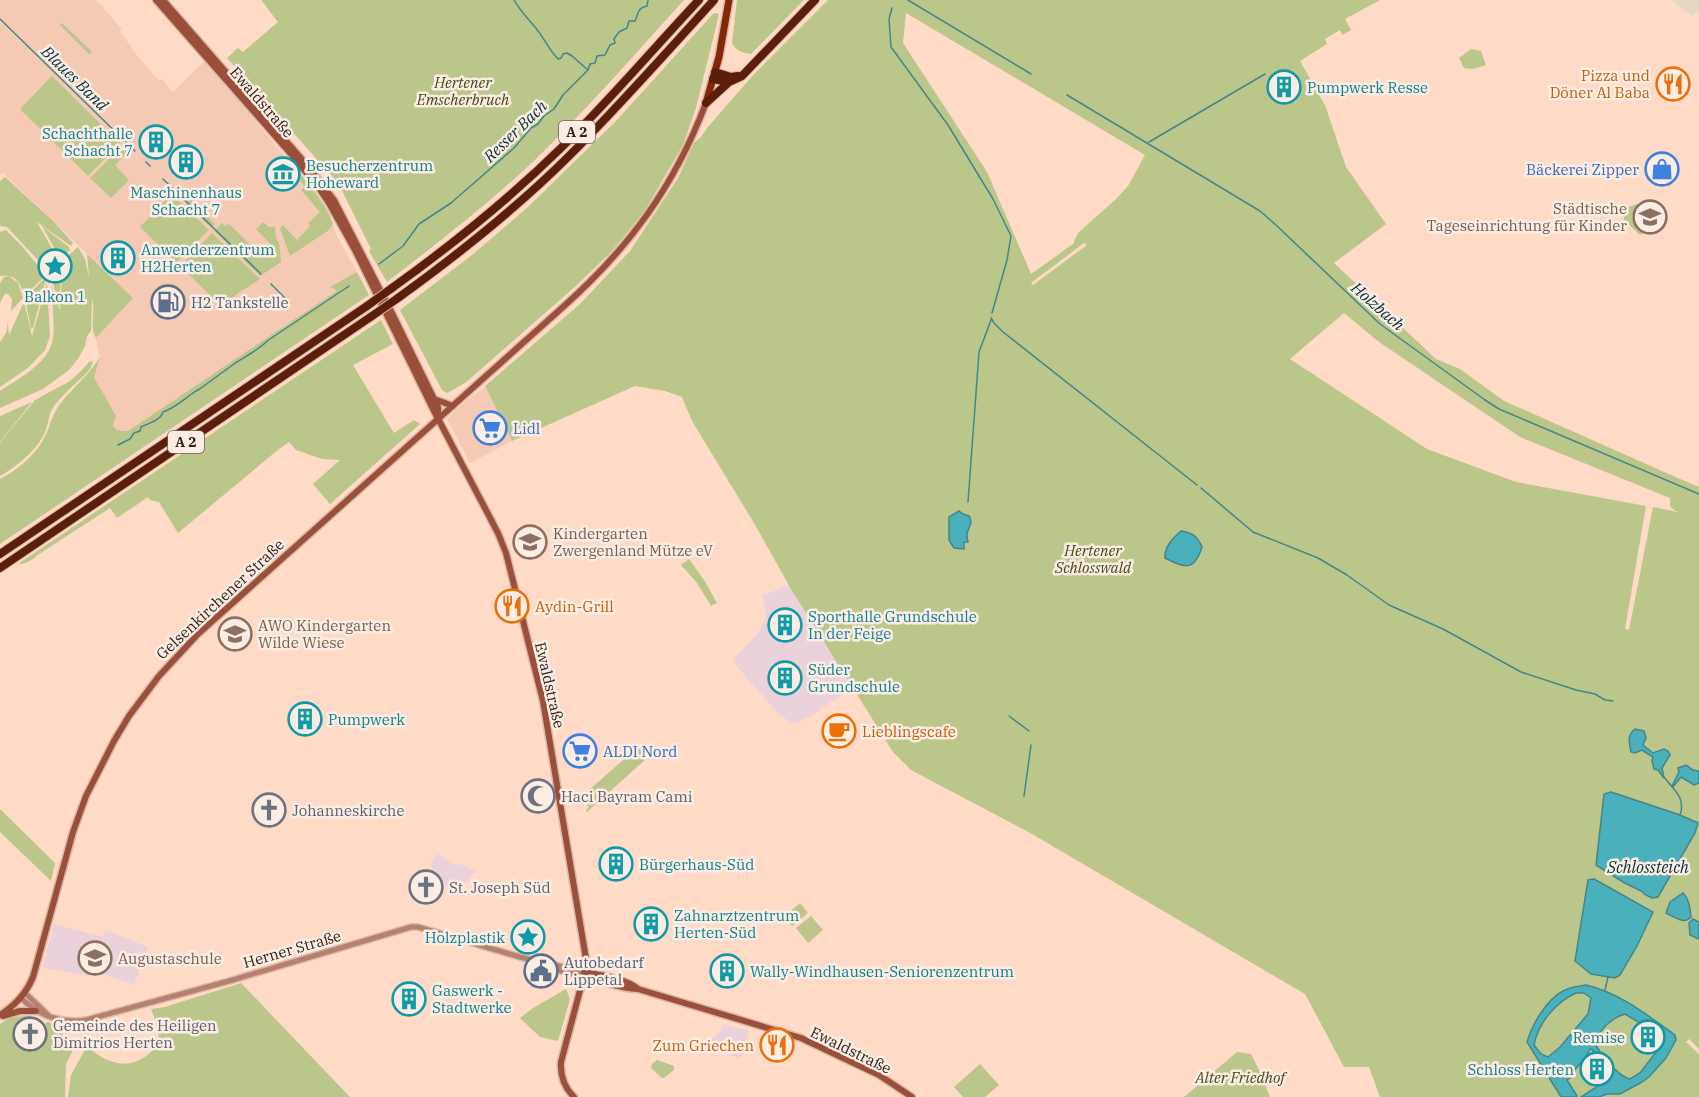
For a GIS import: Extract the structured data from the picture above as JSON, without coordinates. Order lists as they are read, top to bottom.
{
  "streets": {
    "highway": ["A 2"],
    "main road": ["Ewaldstraße", "Gelsenkirchener Straße", "Herner Straße"]
  },
  "crossings": [
    ["Ewaldstraße", "Gelsenkirchener Straße"],
    ["Ewaldstraße", "Herner Straße"],
    ["Gelsenkirchener Straße", "Herner Straße"]
  ],
  "water": [
    "Blaues Band",
    "Resser Bach",
    "Holzbach",
    "Schlossteich"
  ],
  "parks": ["Hertener Emscherbruch", "Hertener Schlosswald", "Alter Friedhof"],
  "places": {
    "restaurant": ["Pizza und Döner Al Baba", "Aydin-Grill", "Zum Griechen"],
    "building": [
      "Pumpwerk Resse",
      "Schachthalle Schacht 7",
      "Maschinenhaus Schacht 7",
      "Anwenderzentrum H2Herten",
      "Sporthalle Grundschule In der Feige",
      "Süder Grundschule",
      "Pumpwerk",
      "Bürgerhaus-Süd",
      "Zahnarztzentrum Herten-Süd",
      "Wally-Windhausen-Seniorenzentrum",
      "Gaswerk - Stadtwerke",
      "Remise",
      "Schloss Herten"
    ],
    "shop": ["Bäckerei Zipper"],
    "museum": ["Besucherzentrum Hoheward"],
    "school or university": [
      "Städtische Tageseinrichtung für Kinder",
      "Kindergarten Zwergenland Mütze eV",
      "AWO Kindergarten Wilde Wiese",
      "Augustaschule"
    ],
    "place": ["Balkon 1", "Holzplastik"],
    "fuel station": ["H2 Tankstelle"],
    "supermarket": ["Lidl", "ALDI Nord"],
    "cafe": ["Lieblingscafe"],
    "mosque": ["Haci Bayram Cami"],
    "church": ["Johanneskirche", "St. Joseph Süd", "Gemeinde des Heiligen Dimitrios Herten"],
    "public building": ["Autobedarf Lippetal"]
  }
}
